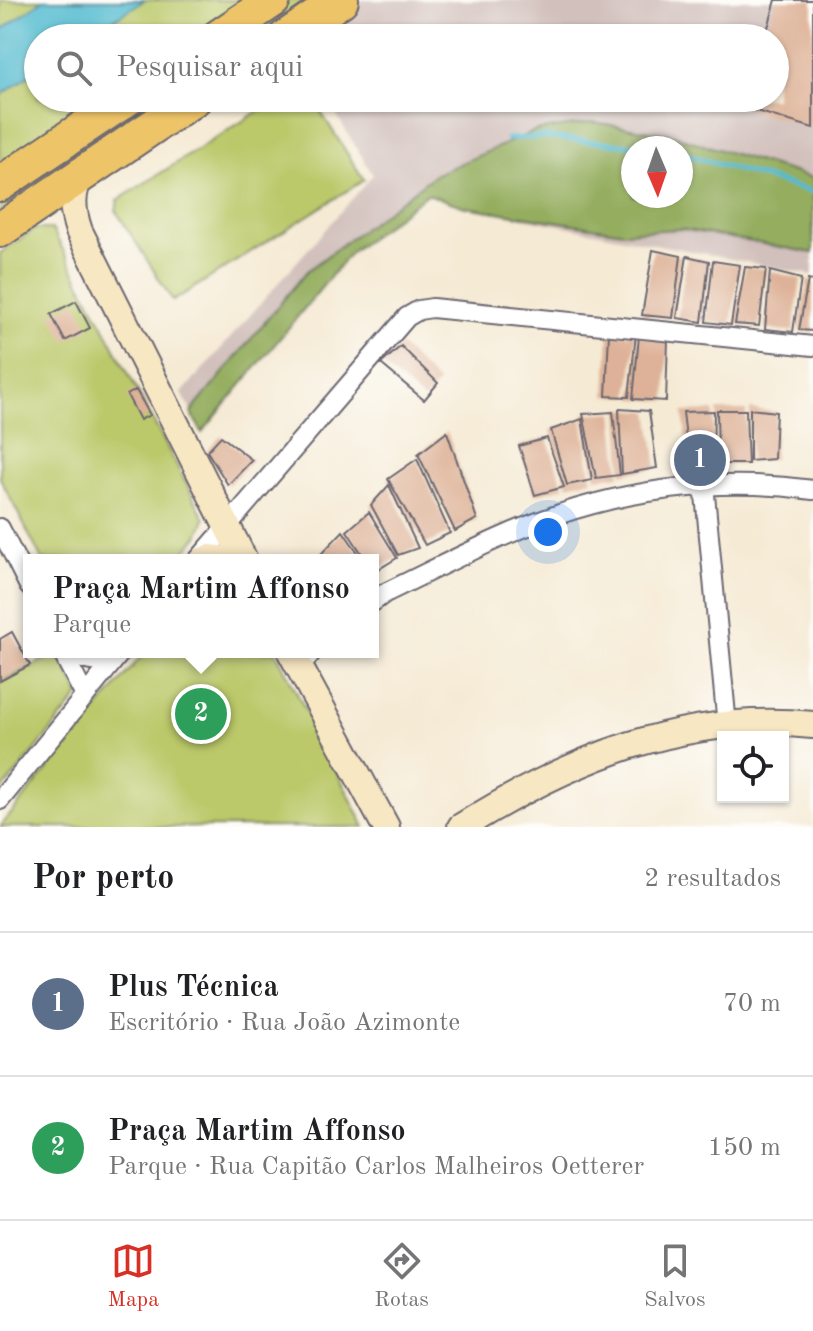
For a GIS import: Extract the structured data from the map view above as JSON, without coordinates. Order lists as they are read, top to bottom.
{
  "north": "bottom",
  "page": {
    "search": "Pesquisar aqui",
    "pins": ["1", "2"],
    "popup": ["Praça Martim Affonso", "Parque"],
    "heading": ["Por perto", "2 resultados"],
    "list": [
      {
        "mark": "1",
        "name": "Plus Técnica",
        "note": "Escritório · Rua João Azimonte",
        "value": "70 m"
      },
      {
        "mark": "2",
        "name": "Praça Martim Affonso",
        "note": "Parque · Rua Capitão Carlos Malheiros Oetterer",
        "value": "150 m"
      }
    ],
    "nav": ["Mapa", "Rotas", "Salvos"]
  }
}
